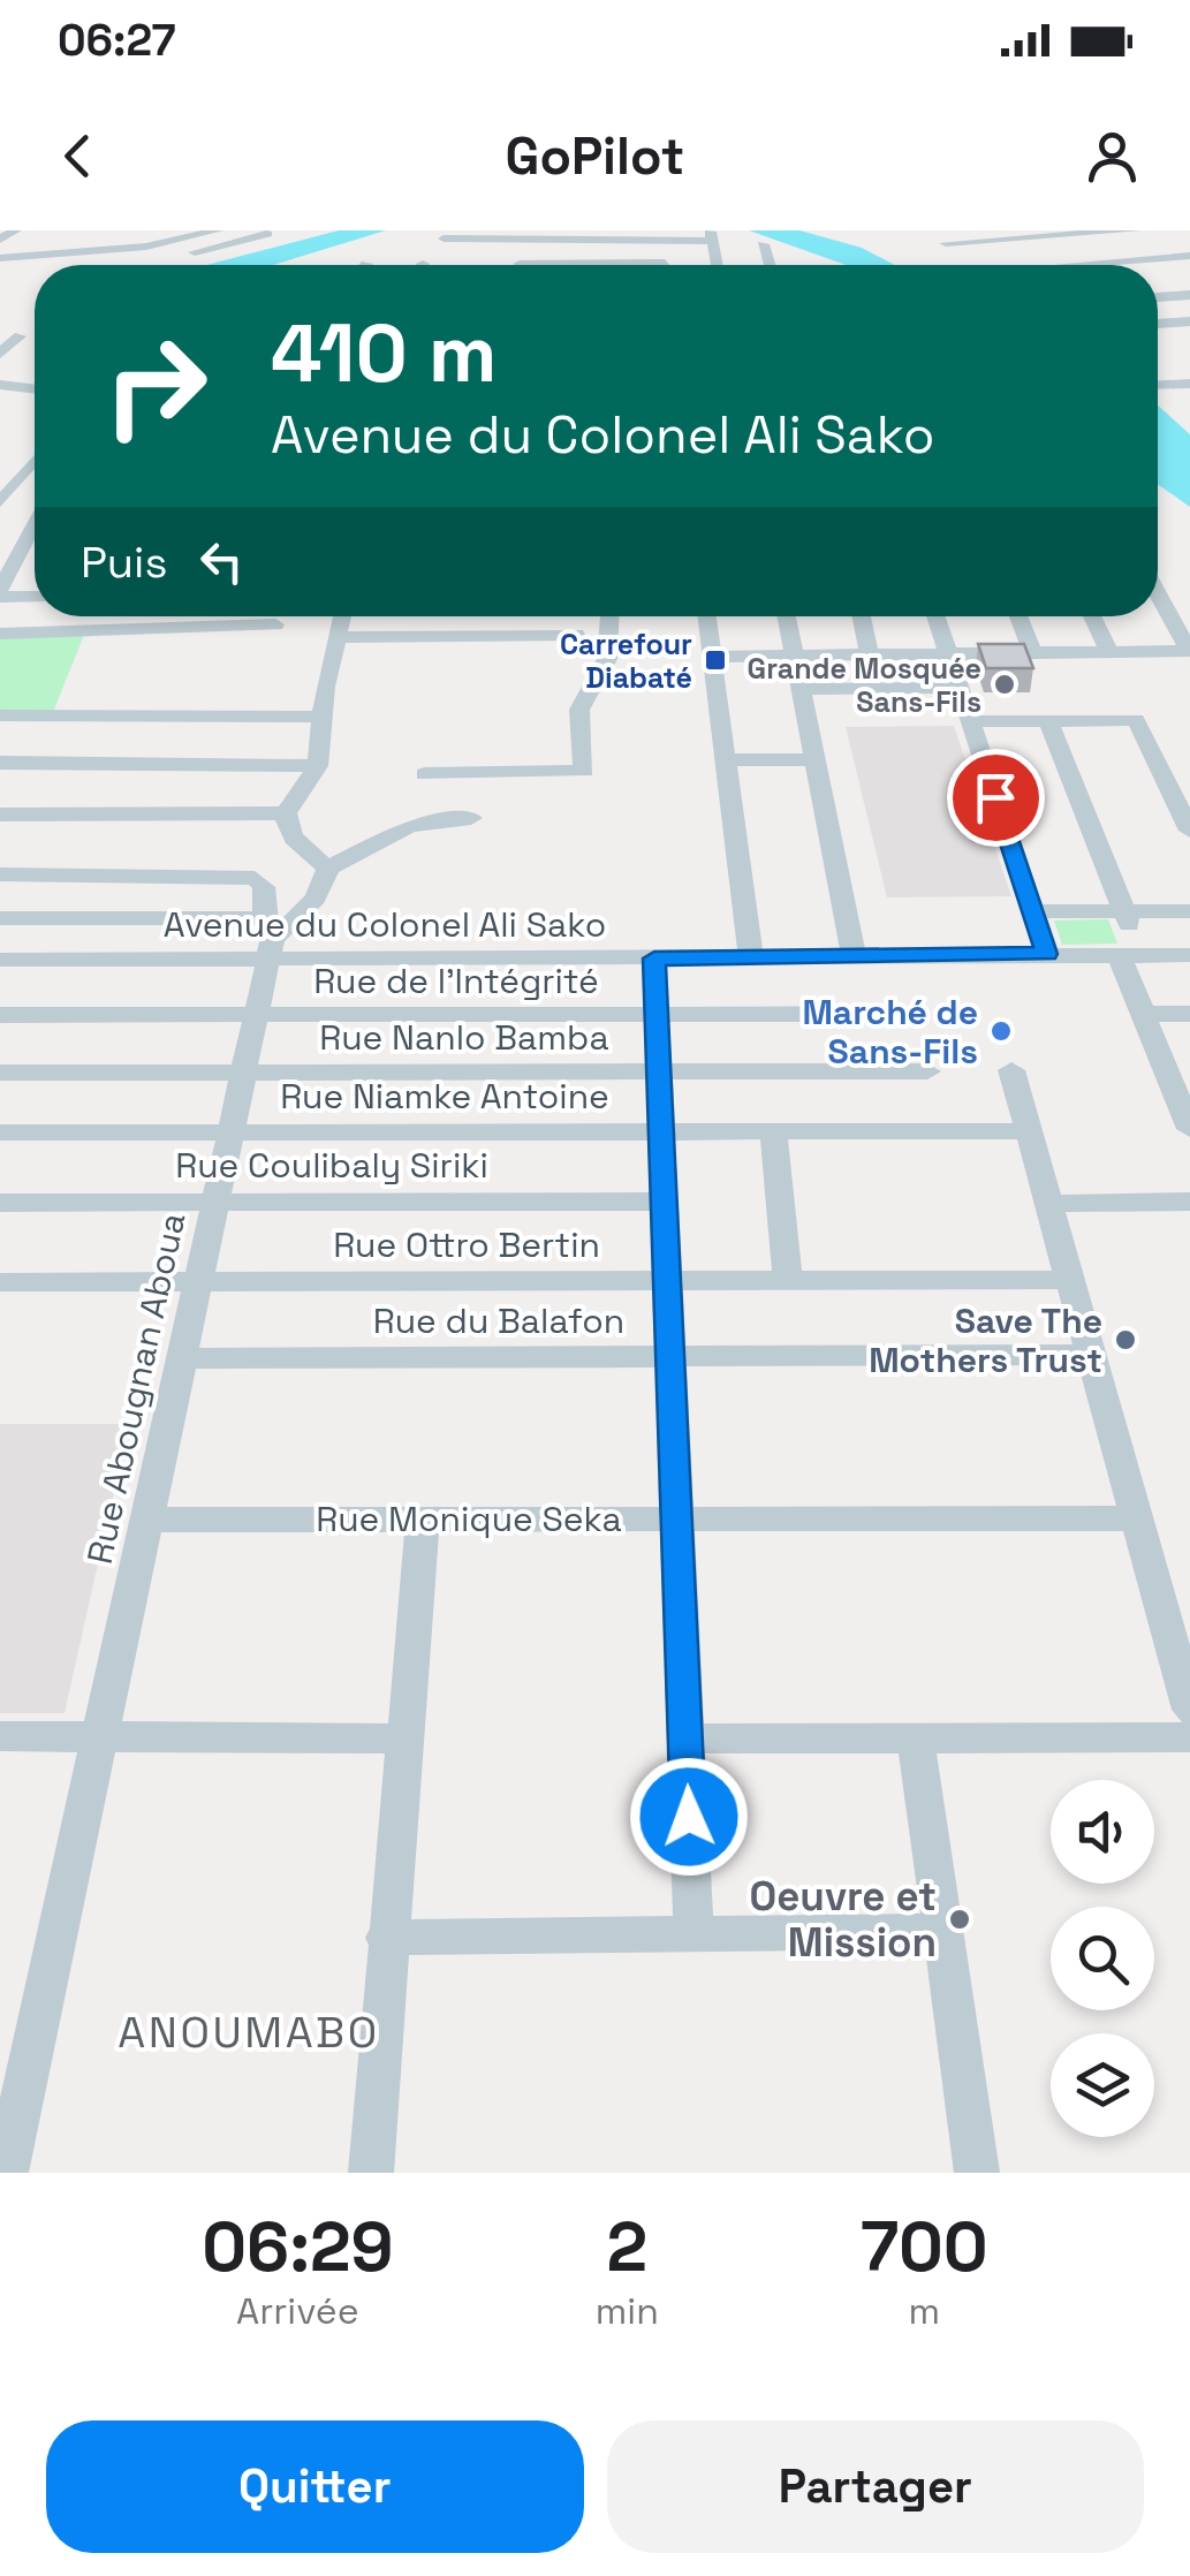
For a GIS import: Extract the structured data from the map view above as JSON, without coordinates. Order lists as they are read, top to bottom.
{
  "streets": {
    "street": [
      "Avenue du Colonel Ali Sako",
      "Rue de l'Intégrité",
      "Rue Nanlo Bamba",
      "Rue Niamke Antoine",
      "Rue Coulibaly Siriki",
      "Rue Ottro Bertin",
      "Rue du Balafon",
      "Rue Abougnan Aboua",
      "Rue Monique Seka"
    ]
  },
  "crossings": [
    ["Avenue du Colonel Ali Sako", "Rue Abougnan Aboua"],
    ["Rue de l'Intégrité", "Rue Abougnan Aboua"],
    ["Rue Nanlo Bamba", "Rue Abougnan Aboua"],
    ["Rue Niamke Antoine", "Rue Abougnan Aboua"],
    ["Rue Coulibaly Siriki", "Rue Abougnan Aboua"],
    ["Rue Ottro Bertin", "Rue Abougnan Aboua"],
    ["Rue du Balafon", "Rue Abougnan Aboua"],
    ["Rue Abougnan Aboua", "Rue Monique Seka"]
  ],
  "districts": ["ANOUMABO"],
  "places": {
    "transit": ["Carrefour Diabaté"],
    "other": [
      "Grande Mosquée Sans-Fils",
      "Marché de Sans-Fils",
      "Save The Mothers Trust",
      "Oeuvre et Mission"
    ]
  },
  "page": {
    "status": "06:27",
    "header": "GoPilot",
    "turn": ["410 m", "Avenue du Colonel Ali Sako"],
    "then": "Puis",
    "eta": [
      "06:29",
      "Arrivée",
      "2",
      "min",
      "700",
      "m"
    ],
    "buttons": ["Quitter", "Partager"]
  }
}
